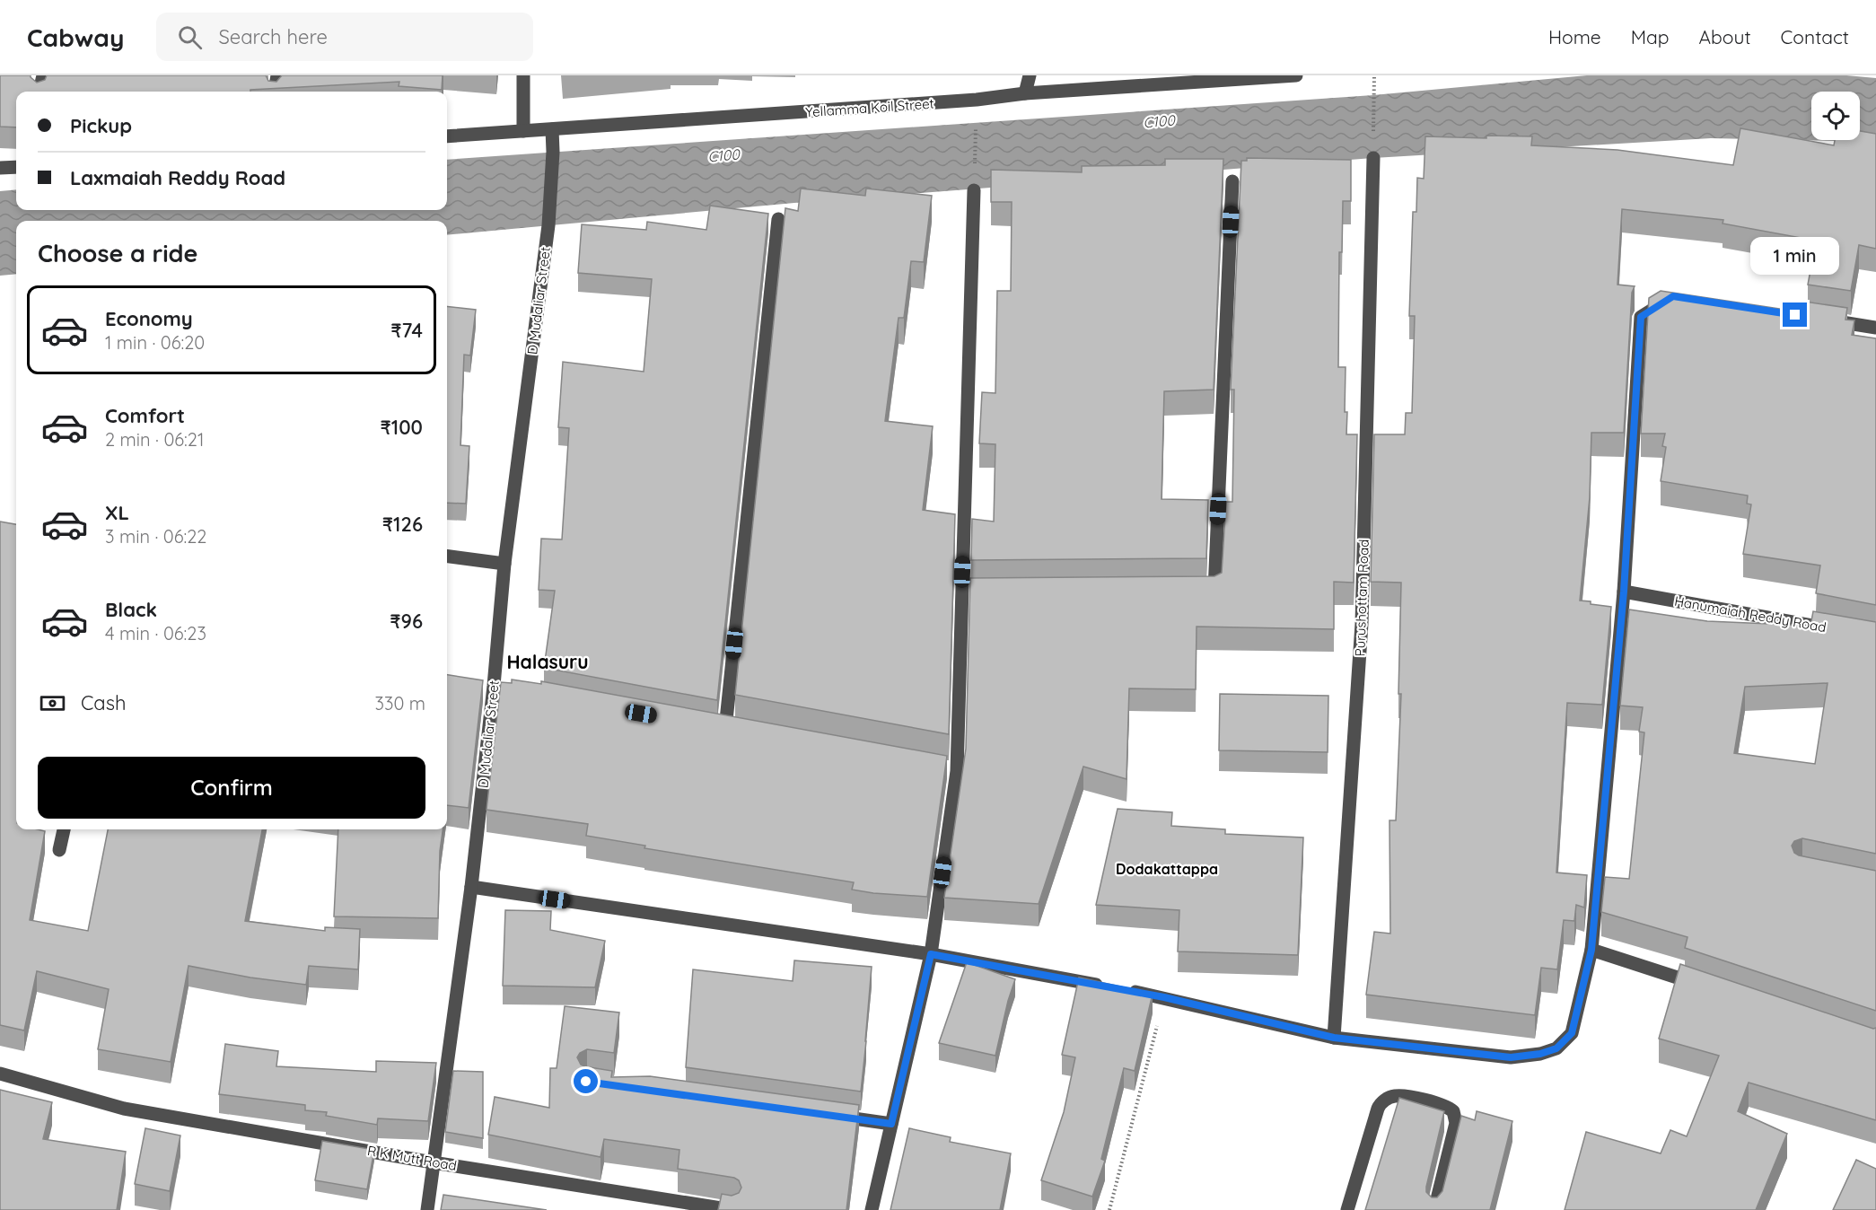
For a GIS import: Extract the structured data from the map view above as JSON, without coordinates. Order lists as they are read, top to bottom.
{
  "streets": {
    "street": [
      "Yellamma Koil Street",
      "D Mudaliar Street",
      "Purushottam Road",
      "Hanumaiah Reddy Road",
      "R K Mutt Road"
    ]
  },
  "crossings": [
    ["Yellamma Koil Street", "D Mudaliar Street"],
    ["D Mudaliar Street", "R K Mutt Road"]
  ],
  "districts": ["Halasuru", "Dodakattappa"],
  "water": ["C100"],
  "page": {
    "header": "Cabway",
    "search": "Search here",
    "nav": [
      "Home",
      "Map",
      "About",
      "Contact"
    ],
    "banner": ["Pickup", "Laxmaiah Reddy Road"],
    "heading": "Choose a ride",
    "bubble": "1 min",
    "list": [
      {
        "name": "Economy",
        "note": "1 min · 06:20",
        "value": "₹74"
      },
      {
        "name": "Comfort",
        "note": "2 min · 06:21",
        "value": "₹100"
      },
      {
        "name": "XL",
        "note": "3 min · 06:22",
        "value": "₹126"
      },
      {
        "name": "Black",
        "note": "4 min · 06:23",
        "value": "₹96"
      }
    ],
    "pay": ["Cash", "330 m"],
    "buttons": "Confirm"
  }
}
